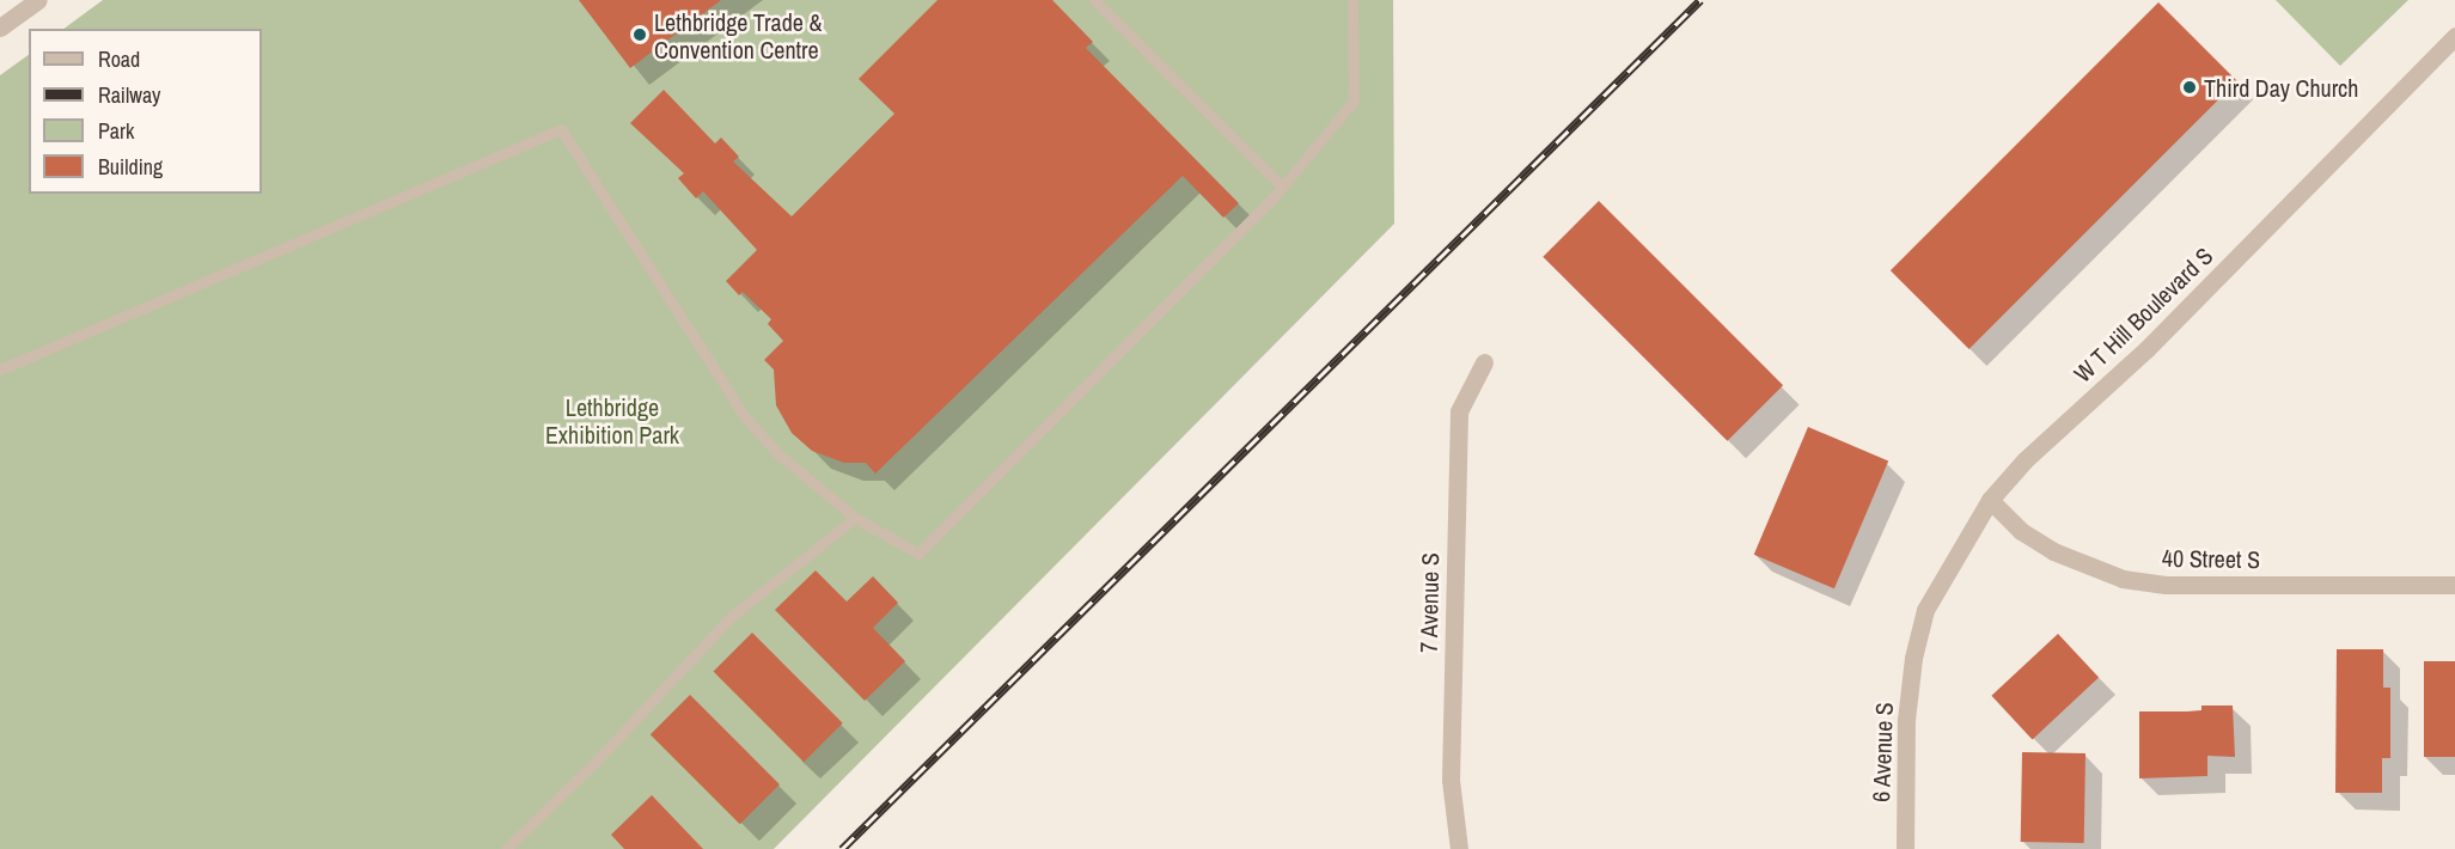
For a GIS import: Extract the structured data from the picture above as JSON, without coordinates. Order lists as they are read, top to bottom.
{
  "streets": {
    "street": [
      "W T Hill Boulevard S",
      "40 Street S",
      "7 Avenue S",
      "6 Avenue S"
    ]
  },
  "crossings": [
    ["W T Hill Boulevard S", "40 Street S"],
    ["W T Hill Boulevard S", "6 Avenue S"]
  ],
  "parks": ["Lethbridge Exhibition Park"],
  "places": ["Lethbridge Trade & Convention Centre", "Third Day Church"],
  "legend": [
    "Road",
    "Railway",
    "Park",
    "Building"
  ]
}
